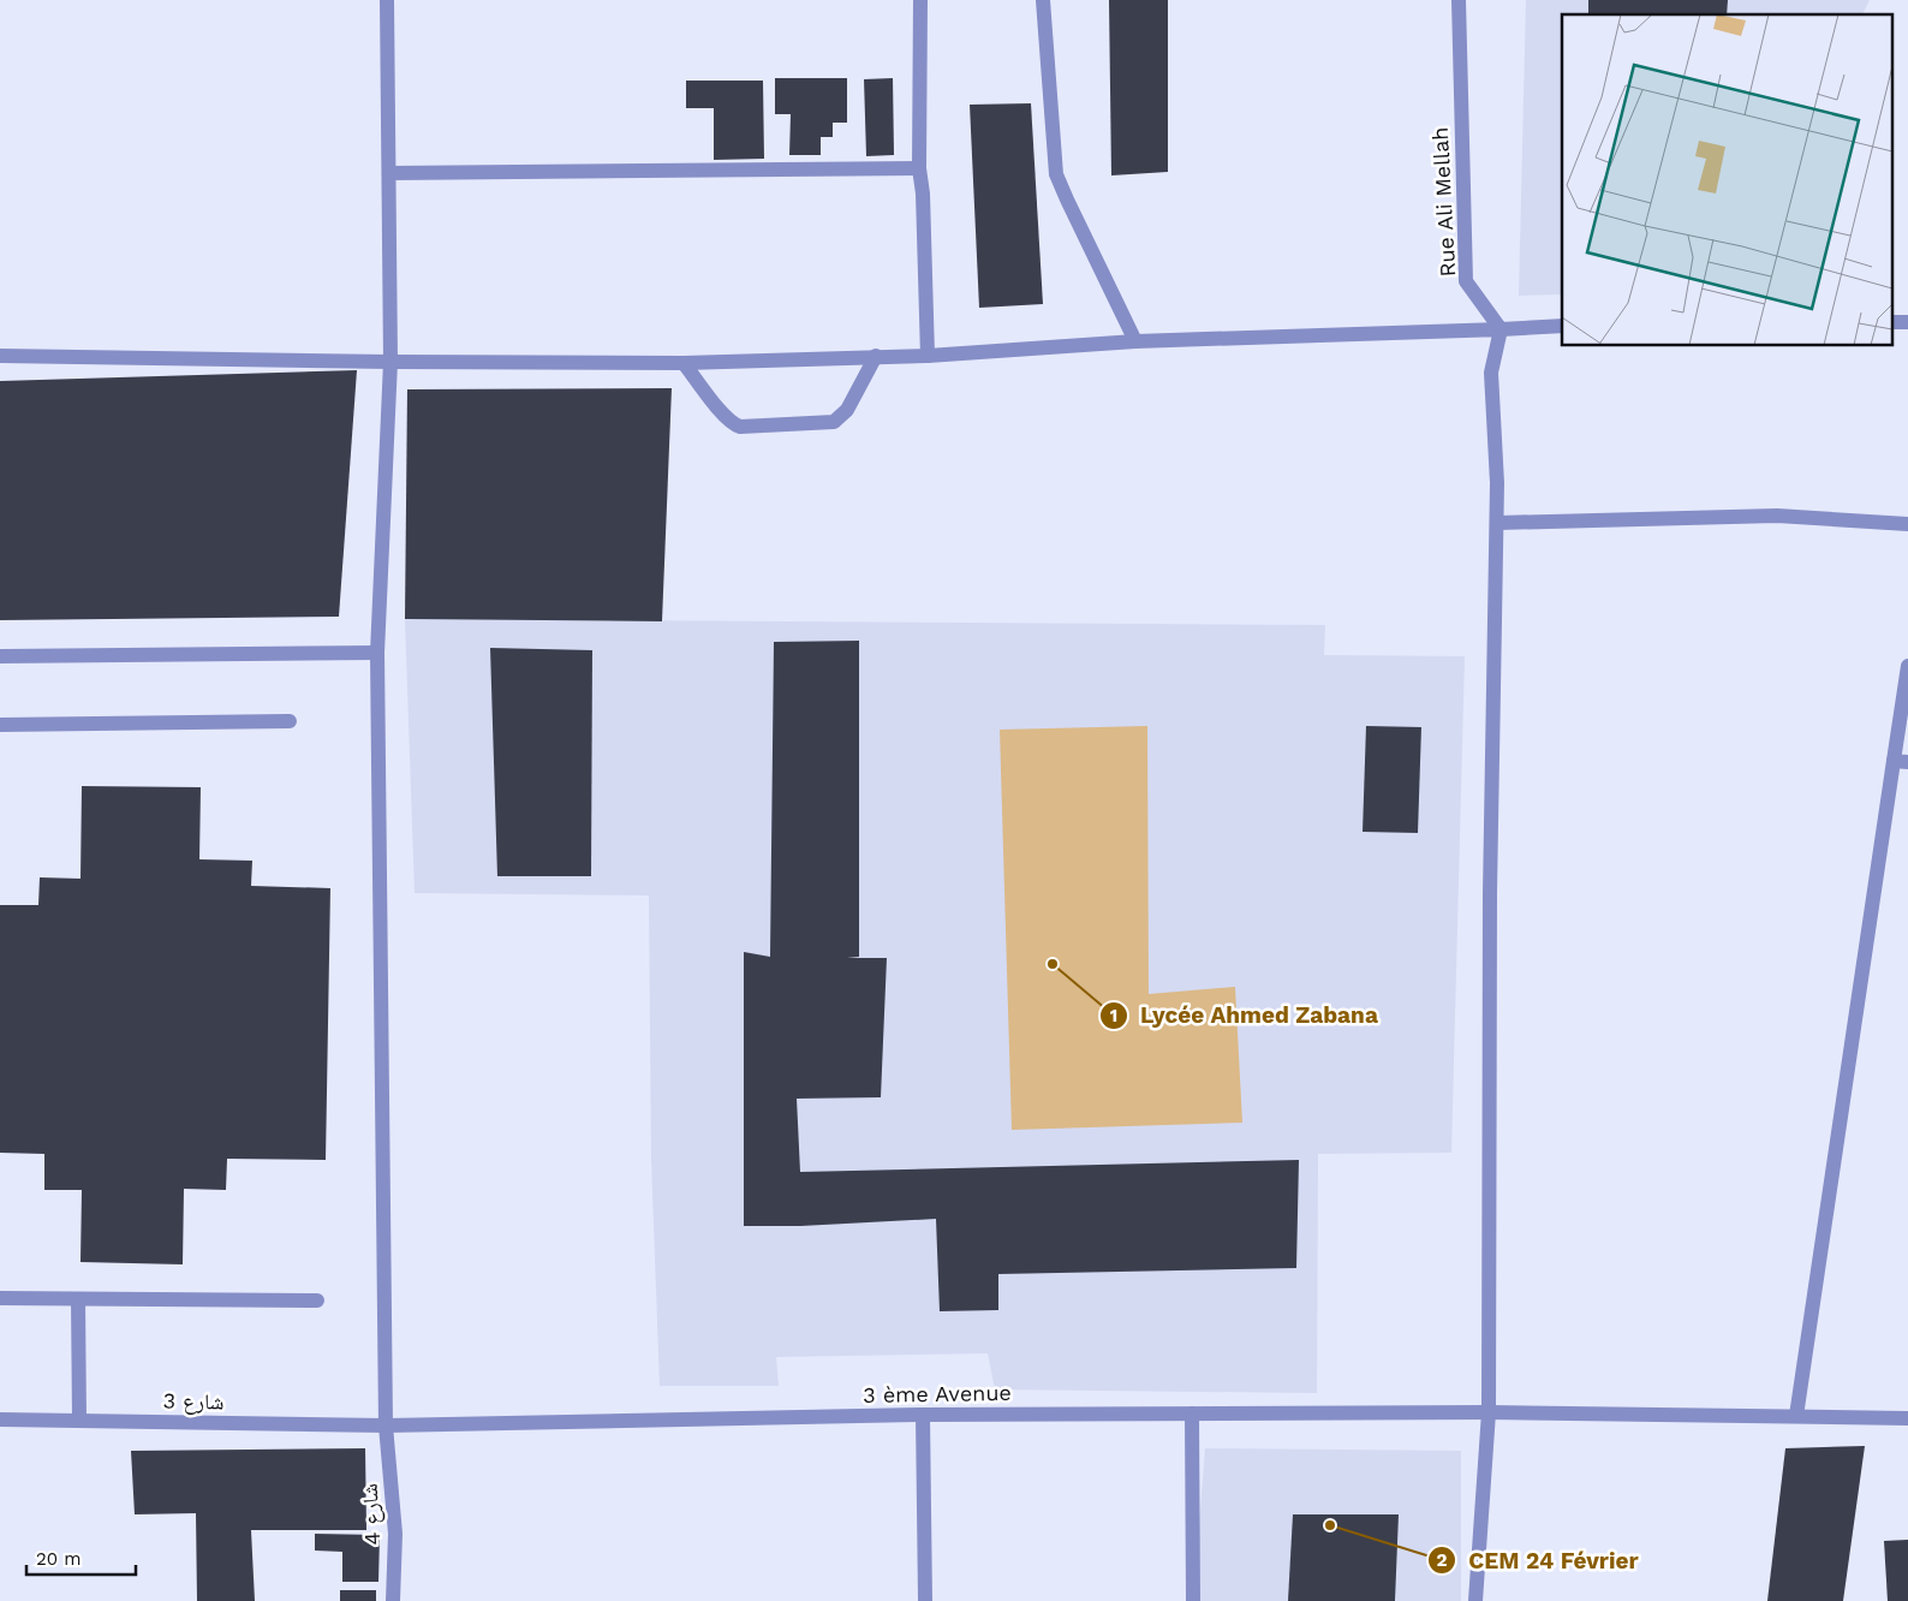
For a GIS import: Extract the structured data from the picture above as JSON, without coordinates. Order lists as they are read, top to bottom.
{
  "streets": {
    "street": [
      "Rue Ali Mellah",
      "3 ème Avenue",
      "شارع 3",
      "شارع 4"
    ]
  },
  "crossings": [
    ["3 ème Avenue", "شارع 3"],
    ["3 ème Avenue", "شارع 4"],
    ["شارع 3", "شارع 4"]
  ],
  "places": ["Lycée Ahmed Zabana", "CEM 24 Février"],
  "scale_bar": "20 m"
}
